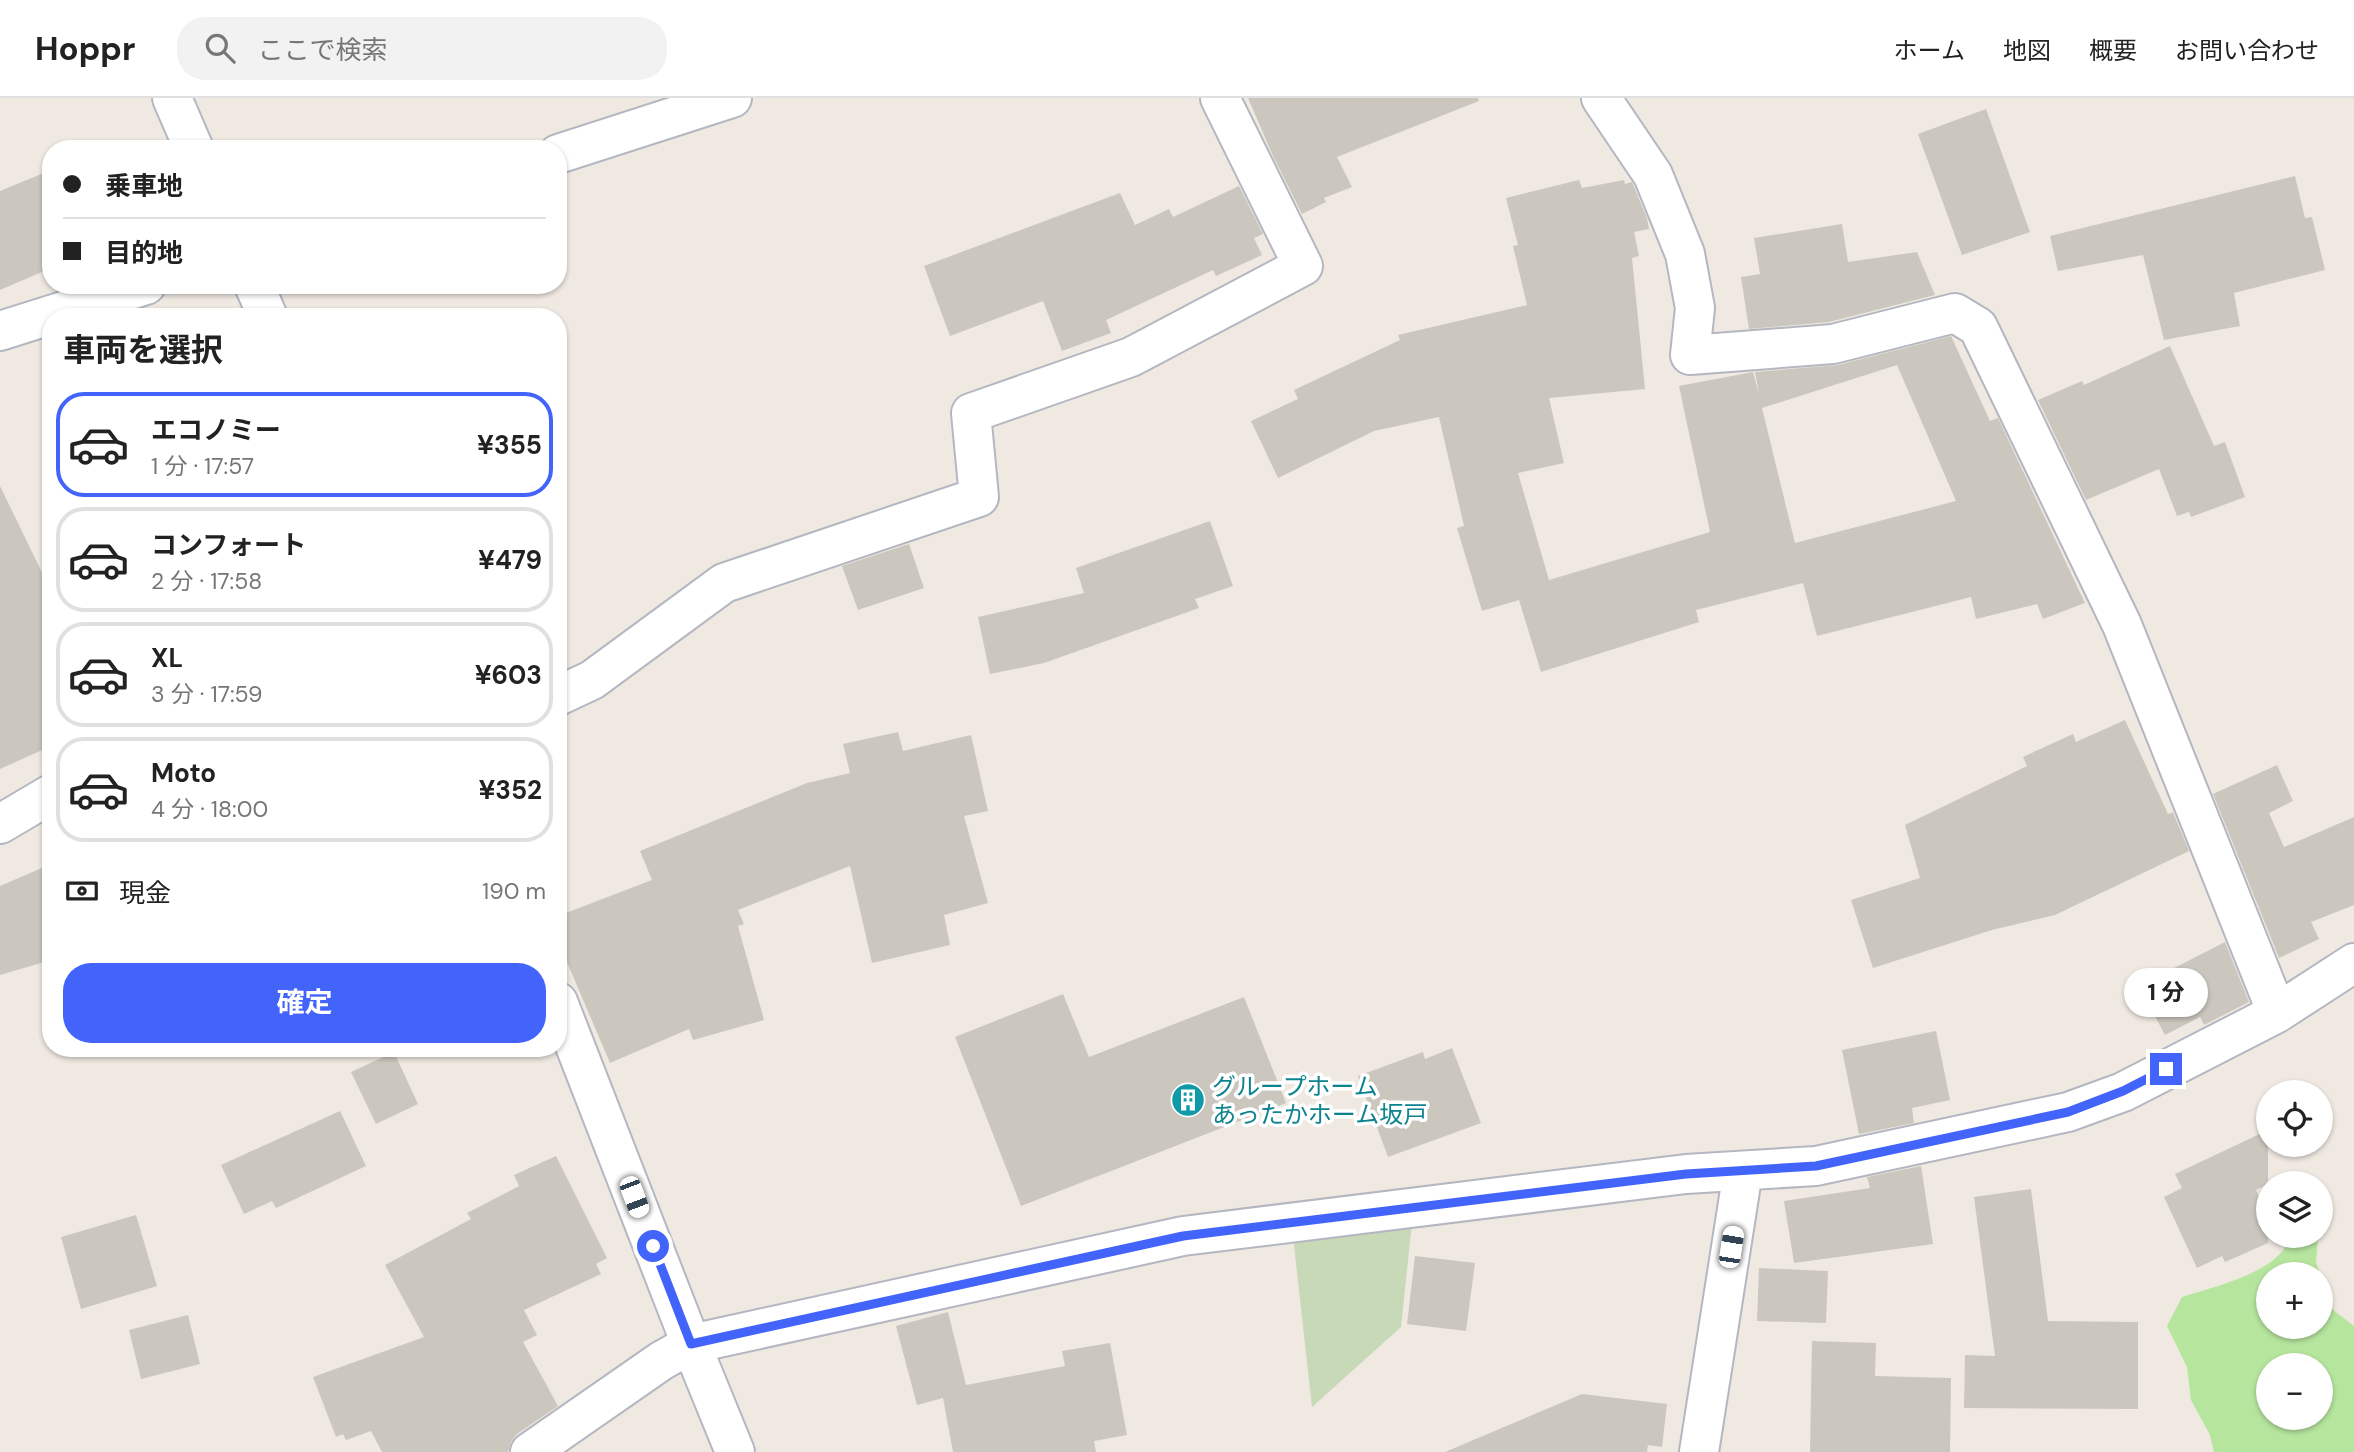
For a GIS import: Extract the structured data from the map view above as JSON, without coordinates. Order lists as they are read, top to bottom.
{
  "places": {
    "building": ["グループホーム あったかホーム坂戸"]
  },
  "page": {
    "header": "Hoppr",
    "search": "ここで検索",
    "nav": [
      "ホーム",
      "地図",
      "概要",
      "お問い合わせ"
    ],
    "banner": ["乗車地", "目的地"],
    "heading": "車両を選択",
    "list": [
      {
        "name": "エコノミー",
        "note": "1 分 · 17:57",
        "value": "¥355"
      },
      {
        "name": "コンフォート",
        "note": "2 分 · 17:58",
        "value": "¥479"
      },
      {
        "name": "XL",
        "note": "3 分 · 17:59",
        "value": "¥603"
      },
      {
        "name": "Moto",
        "note": "4 分 · 18:00",
        "value": "¥352"
      }
    ],
    "pay": ["現金", "190 m"],
    "buttons": "確定",
    "bubble": "1 分",
    "map_buttons": ["+", "−"]
  }
}
